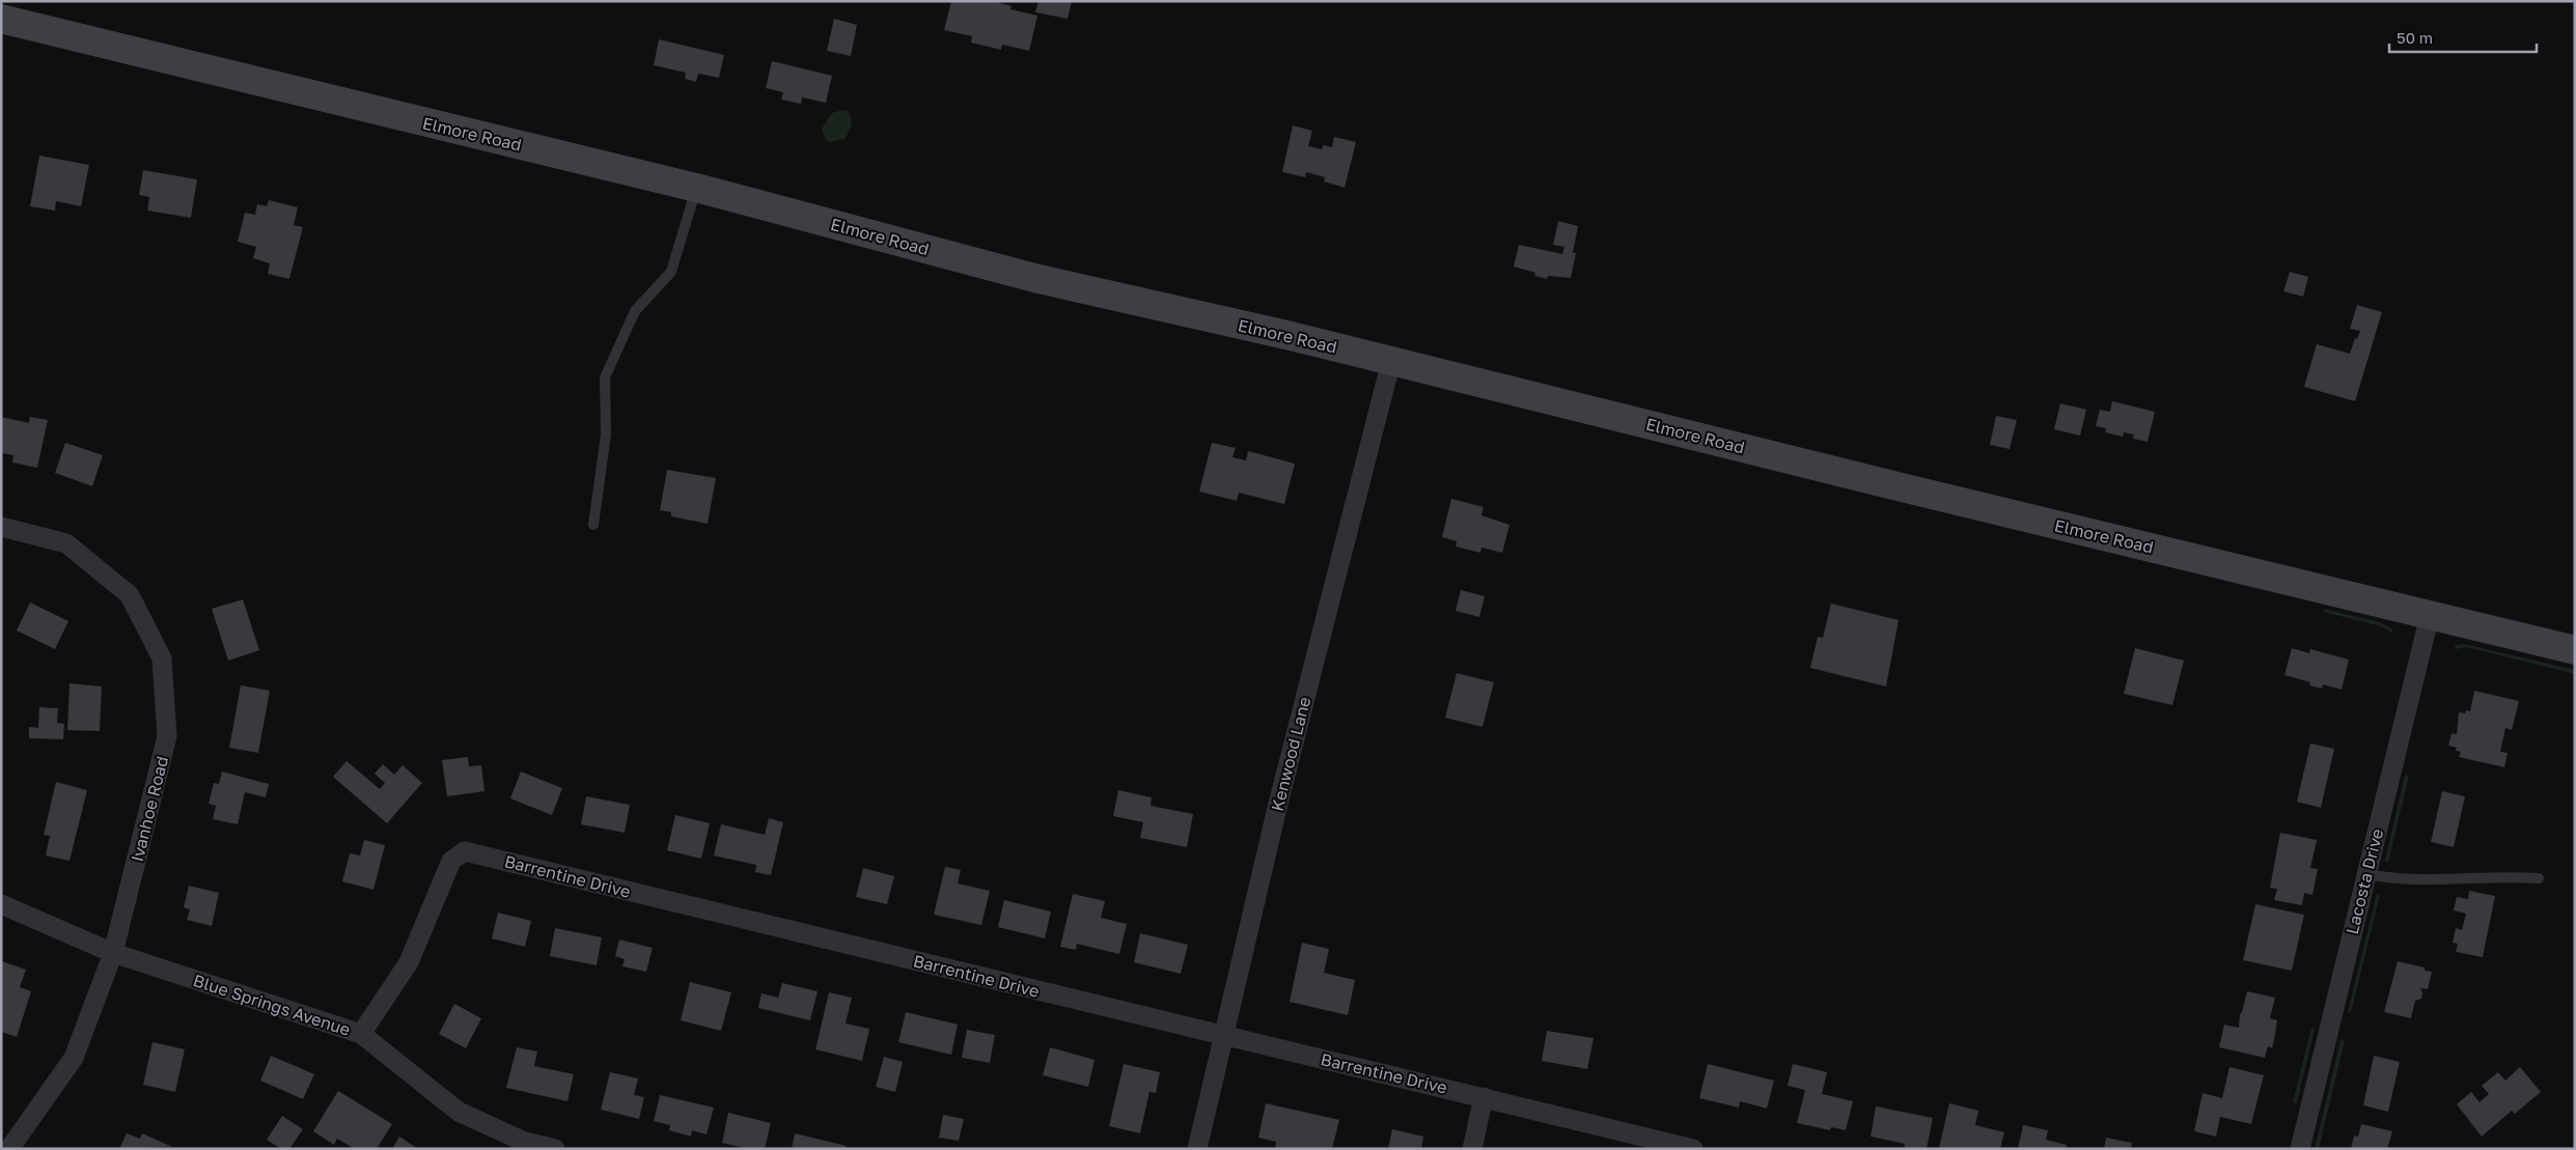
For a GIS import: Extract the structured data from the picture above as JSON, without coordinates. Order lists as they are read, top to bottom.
{
  "streets": {
    "street": [
      "Elmore Road",
      "Kenwood Lane",
      "Ivanhoe Road",
      "Barrentine Drive",
      "Lacosta Drive",
      "Blue Springs Avenue"
    ]
  },
  "crossings": [
    ["Elmore Road", "Kenwood Lane"],
    ["Elmore Road", "Lacosta Drive"],
    ["Kenwood Lane", "Barrentine Drive"],
    ["Ivanhoe Road", "Blue Springs Avenue"],
    ["Barrentine Drive", "Blue Springs Avenue"]
  ],
  "scale_bar": "50 m"
}
